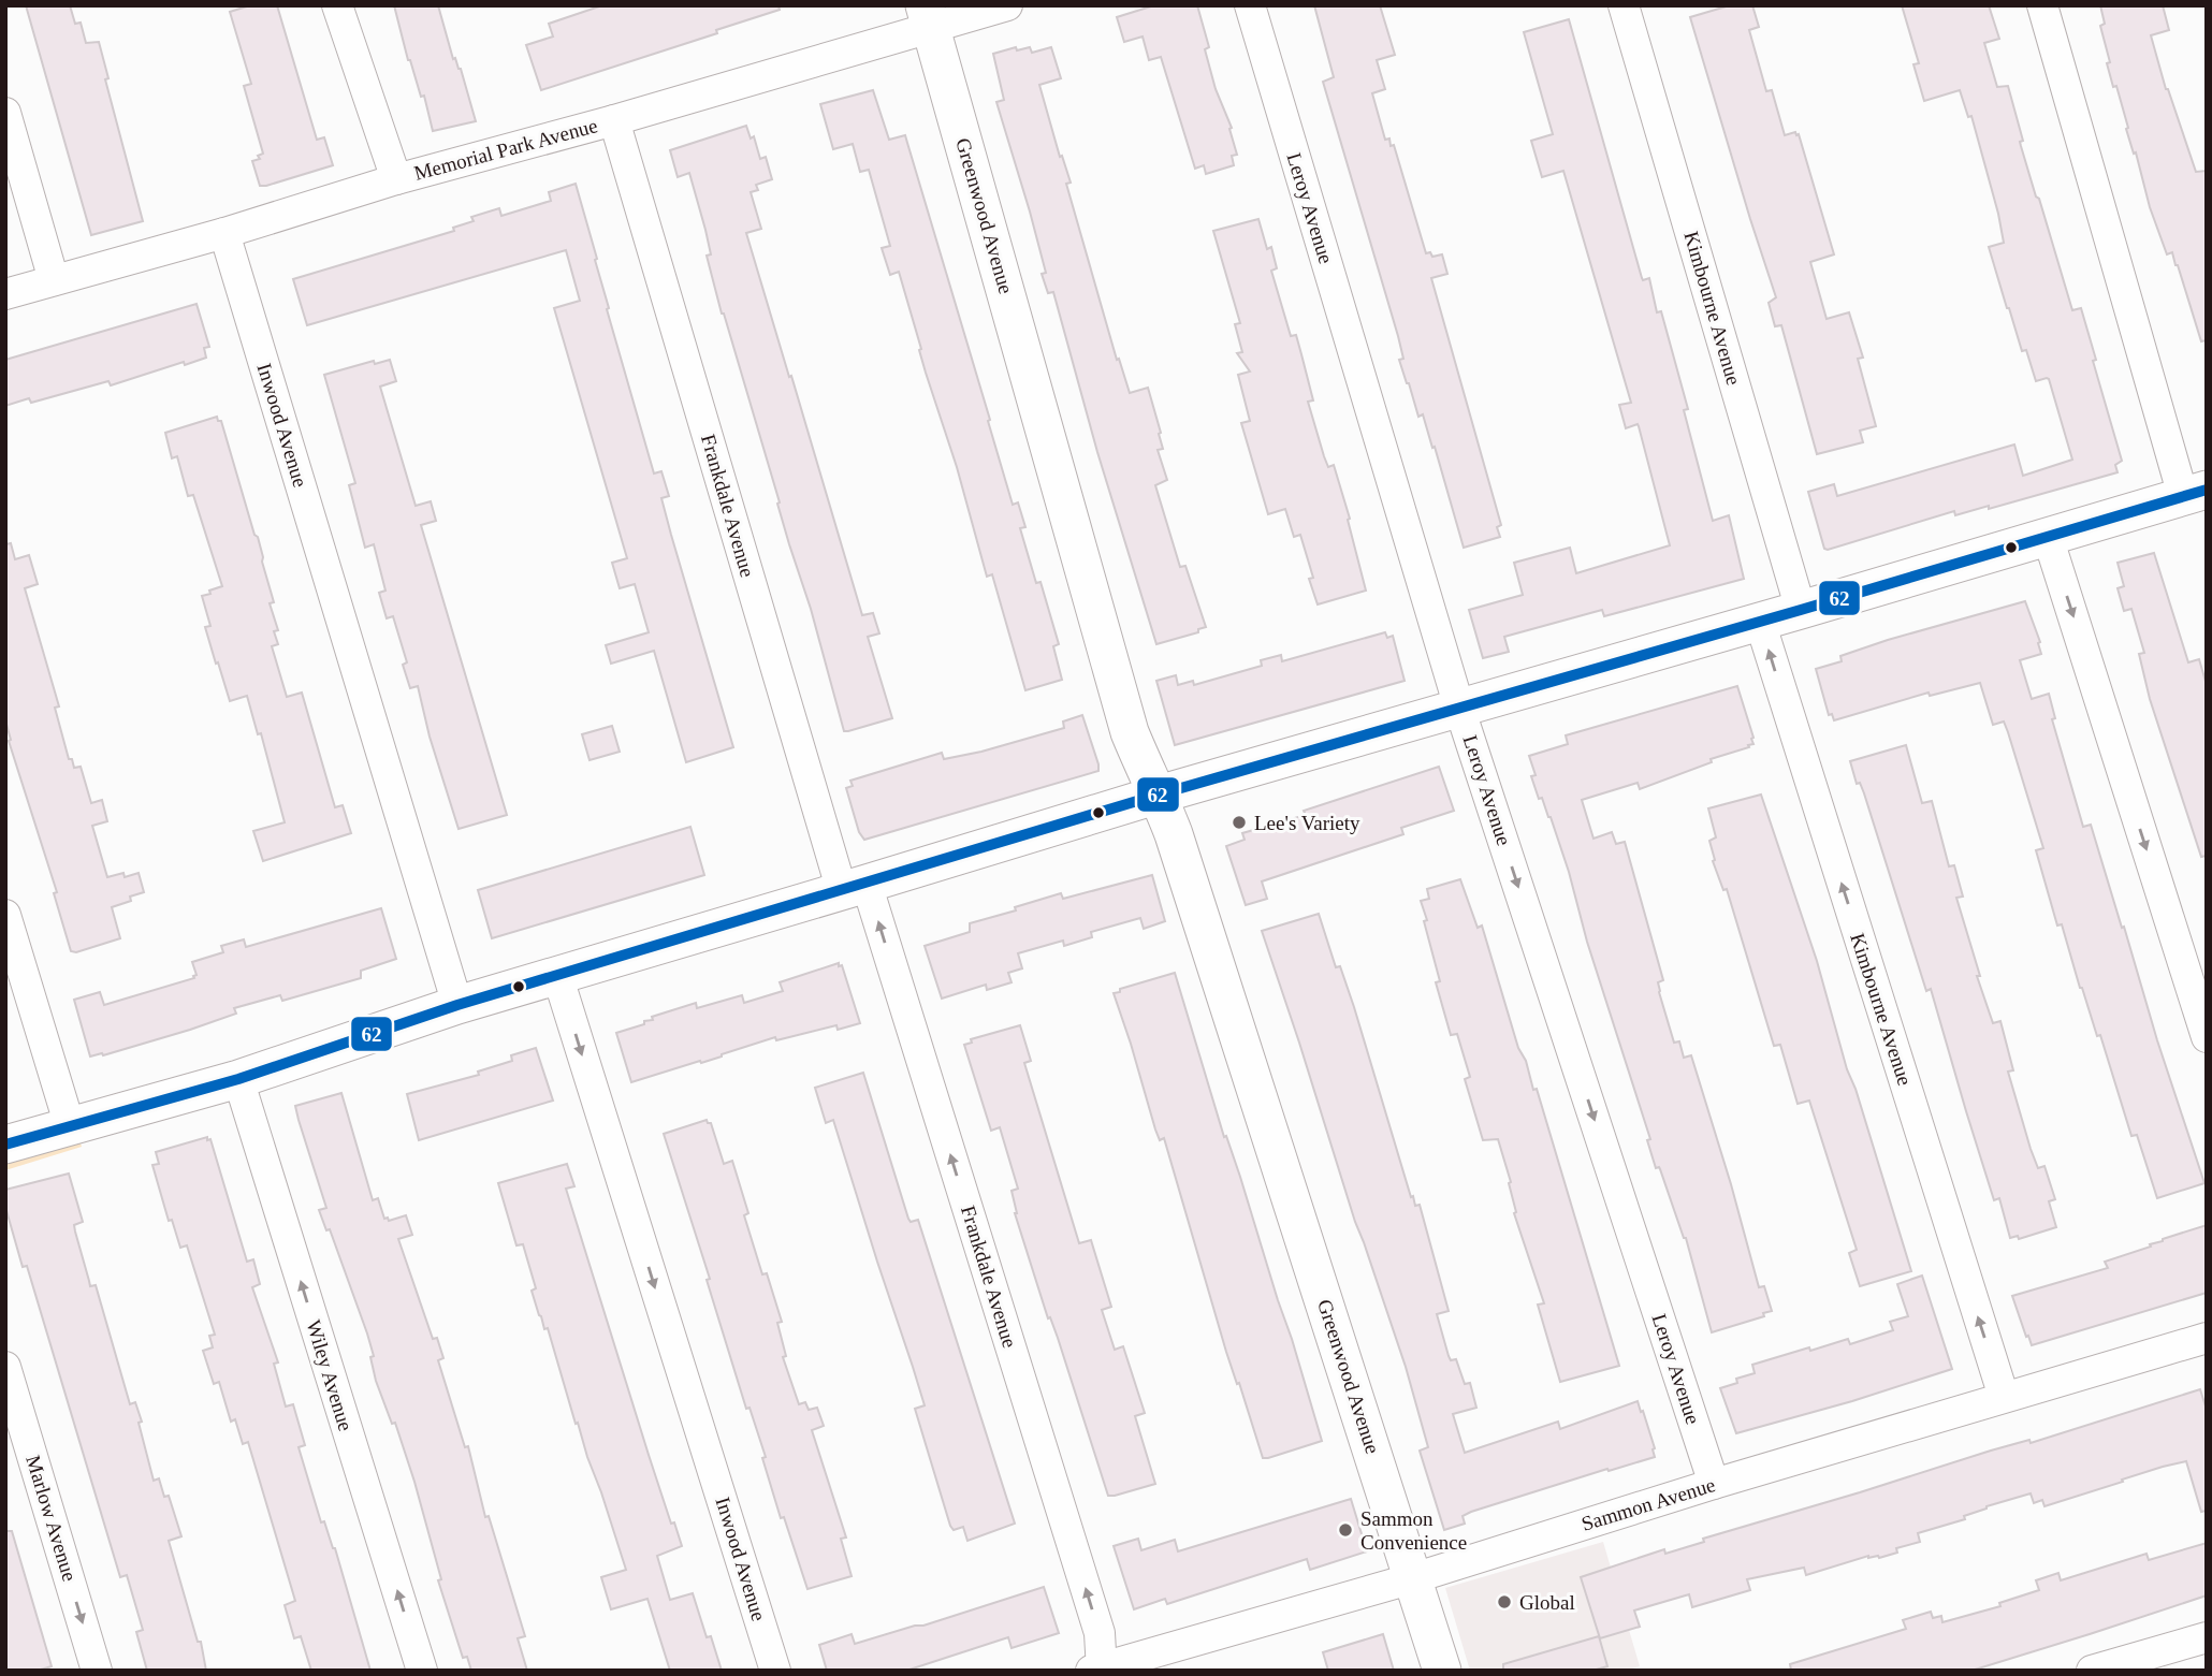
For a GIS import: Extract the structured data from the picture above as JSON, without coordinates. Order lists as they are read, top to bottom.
{
  "streets": {
    "street": [
      "Memorial Park Avenue",
      "Leroy Avenue",
      "Greenwood Avenue",
      "Kimbourne Avenue",
      "Inwood Avenue",
      "Frankdale Avenue",
      "Wiley Avenue",
      "Sammon Avenue",
      "Marlow Avenue"
    ]
  },
  "crossings": [
    ["Memorial Park Avenue", "Greenwood Avenue"],
    ["Memorial Park Avenue", "Inwood Avenue"],
    ["Memorial Park Avenue", "Frankdale Avenue"],
    ["Leroy Avenue", "Sammon Avenue"],
    ["Greenwood Avenue", "Sammon Avenue"],
    ["Kimbourne Avenue", "Sammon Avenue"],
    ["Frankdale Avenue", "Sammon Avenue"]
  ],
  "one_way": [
    "Leroy Avenue",
    "Kimbourne Avenue",
    "Inwood Avenue",
    "Frankdale Avenue",
    "Wiley Avenue",
    "Marlow Avenue"
  ],
  "places": ["Lee's Variety", "Sammon Convenience", "Global"],
  "lines": ["transit line 62"]
}
